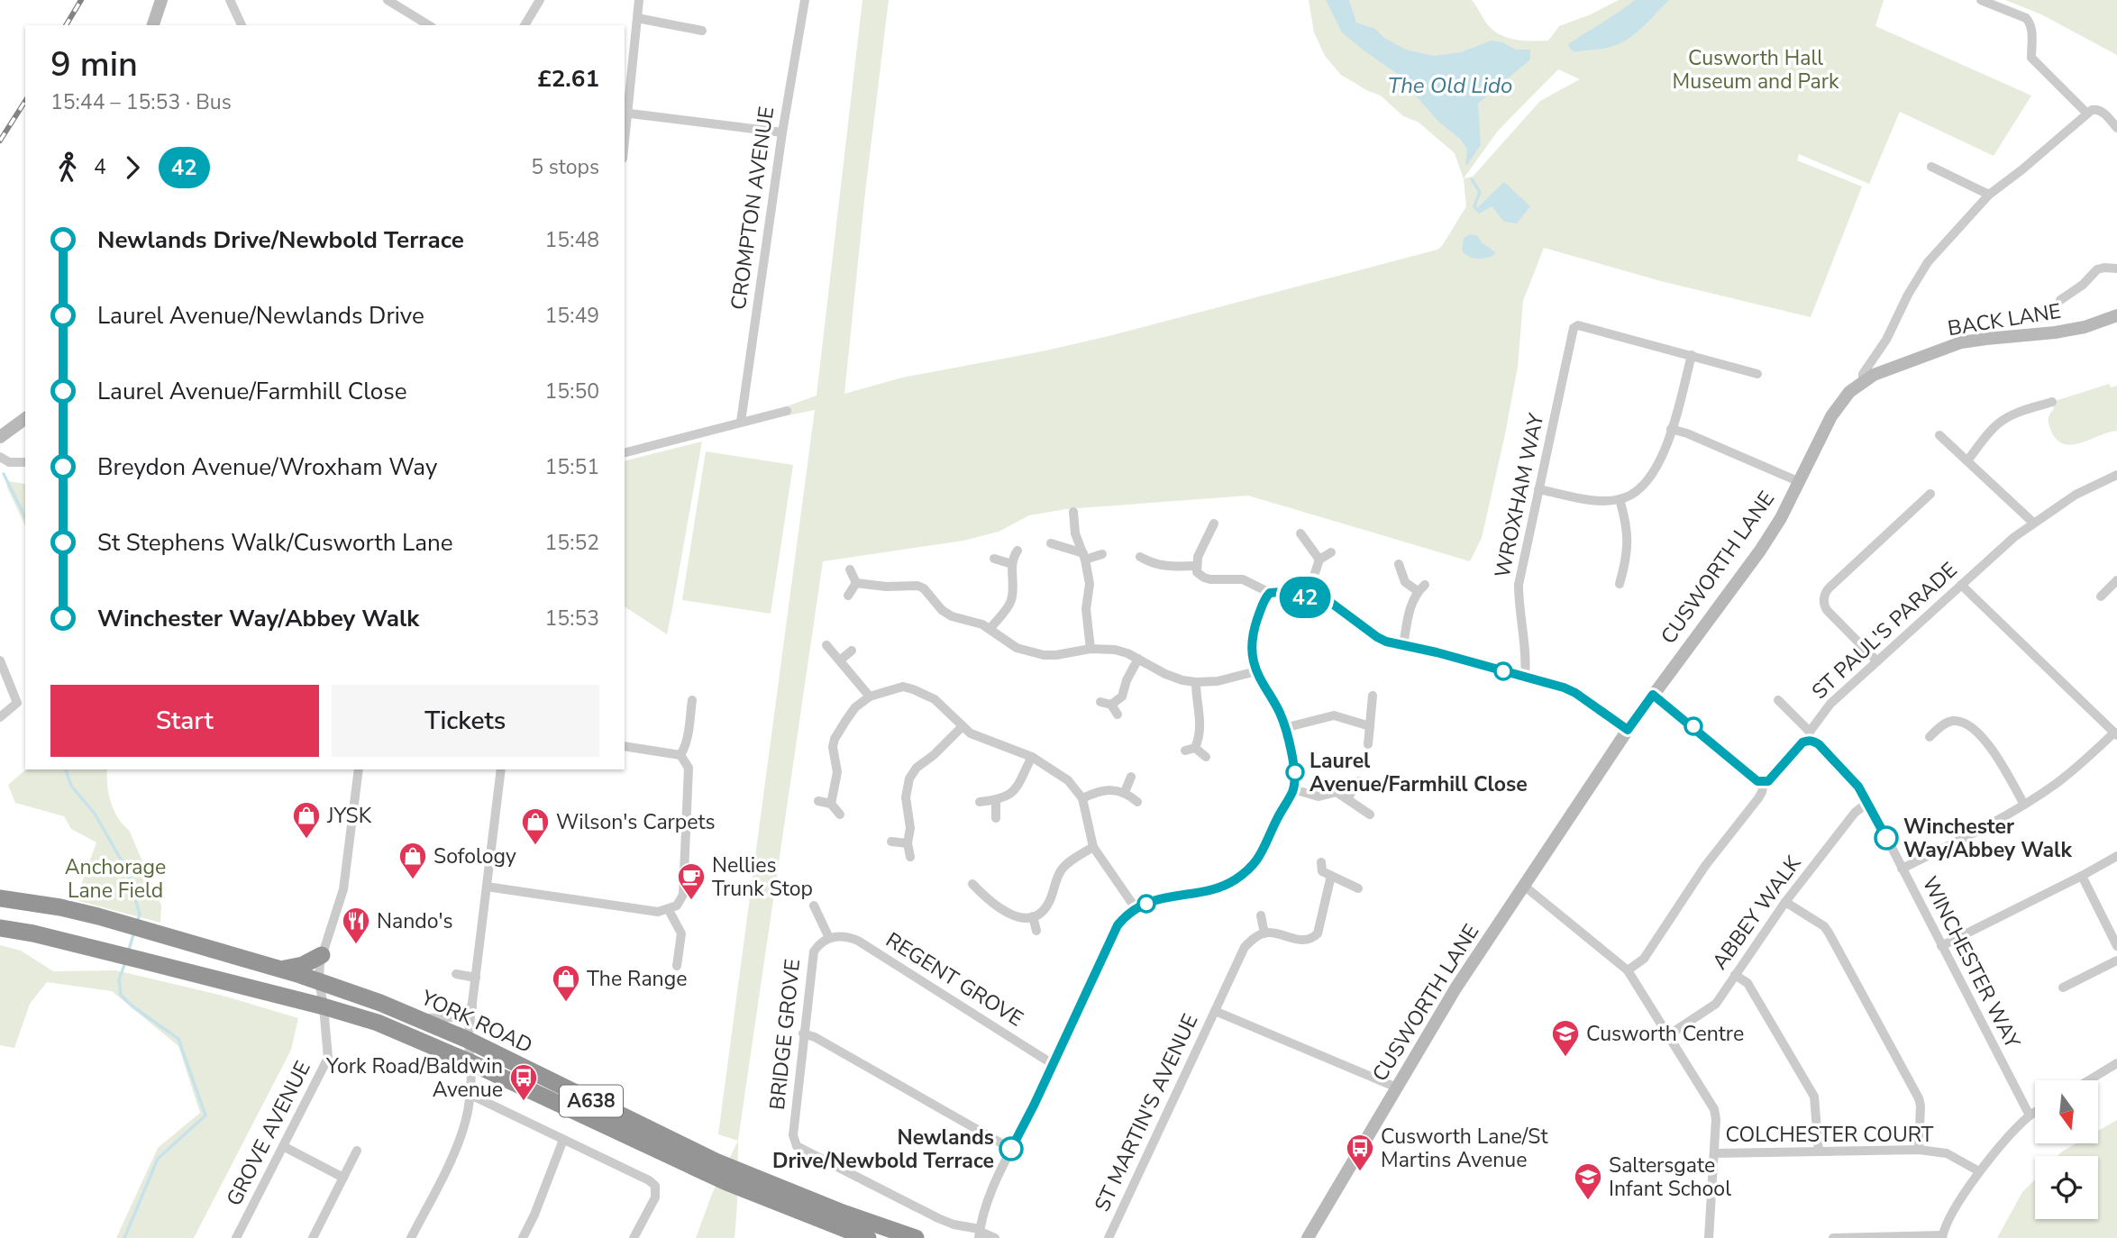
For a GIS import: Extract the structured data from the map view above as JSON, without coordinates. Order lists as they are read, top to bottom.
{
  "streets": {
    "highway": ["YORK ROAD", "A638"],
    "street": [
      "CROMPTON AVENUE",
      "BACK LANE",
      "WROXHAM WAY",
      "CUSWORTH LANE",
      "ST PAUL'S PARADE",
      "ABBEY WALK",
      "WINCHESTER WAY",
      "REGENT GROVE",
      "BRIDGE GROVE",
      "ST MARTIN'S AVENUE",
      "GROVE AVENUE",
      "COLCHESTER COURT"
    ]
  },
  "crossings": [
    ["BACK LANE", "CUSWORTH LANE"],
    ["CUSWORTH LANE", "ST MARTIN'S AVENUE"],
    ["ST PAUL'S PARADE", "WINCHESTER WAY"],
    ["ABBEY WALK", "WINCHESTER WAY"],
    ["REGENT GROVE", "BRIDGE GROVE"],
    ["YORK ROAD", "GROVE AVENUE"]
  ],
  "water": ["The Old Lido"],
  "parks": ["Cusworth Hall Museum and Park", "Anchorage Lane Field"],
  "places": {
    "other": ["Laurel Avenue/Farmhill Close", "Winchester Way/Abbey Walk", "Newlands Drive/Newbold Terrace"],
    "shop": [
      "JYSK",
      "Wilson's Carpets",
      "Sofology",
      "The Range"
    ],
    "cafe": ["Nellies Trunk Stop"],
    "restaurant": ["Nando's"],
    "school or university": ["Cusworth Centre", "Saltersgate Infant School"],
    "bus stop": ["York Road/Baldwin Avenue", "Cusworth Lane/St Martins Avenue"]
  },
  "lines": ["bus line 42"],
  "north": "bottom",
  "page": {
    "on_map": "42",
    "heading": ["9 min", "15:44 – 15:53 · Bus", "£2.61"],
    "legs": ["4", "42", "5 stops"],
    "list": [
      {
        "name": "Newlands Drive/Newbold Terrace",
        "value": "15:48"
      },
      {
        "name": "Laurel Avenue/Newlands Drive",
        "value": "15:49"
      },
      {
        "name": "Laurel Avenue/Farmhill Close",
        "value": "15:50"
      },
      {
        "name": "Breydon Avenue/Wroxham Way",
        "value": "15:51"
      },
      {
        "name": "St Stephens Walk/Cusworth Lane",
        "value": "15:52"
      },
      {
        "name": "Winchester Way/Abbey Walk",
        "value": "15:53"
      }
    ],
    "buttons": ["Start", "Tickets"]
  }
}
